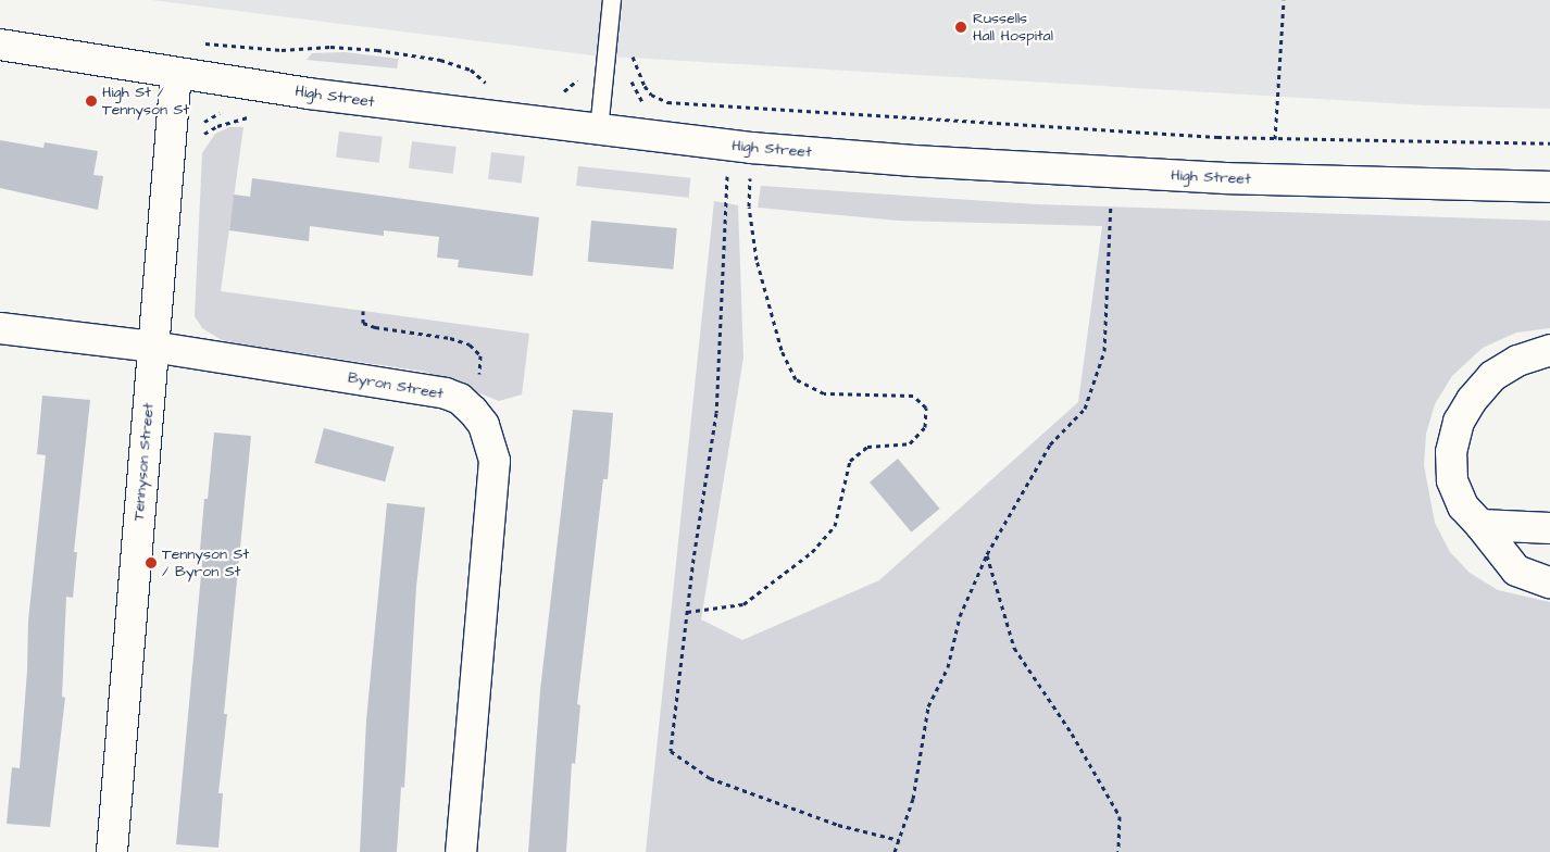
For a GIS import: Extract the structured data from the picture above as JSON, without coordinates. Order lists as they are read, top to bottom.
{
  "streets": {
    "street": ["High Street", "Byron Street", "Tennyson Street"]
  },
  "crossings": [
    ["High Street", "Tennyson Street"],
    ["Byron Street", "Tennyson Street"]
  ],
  "places": ["Russells Hall Hospital", "High St / Tennyson St", "Tennyson St / Byron St"]
}
